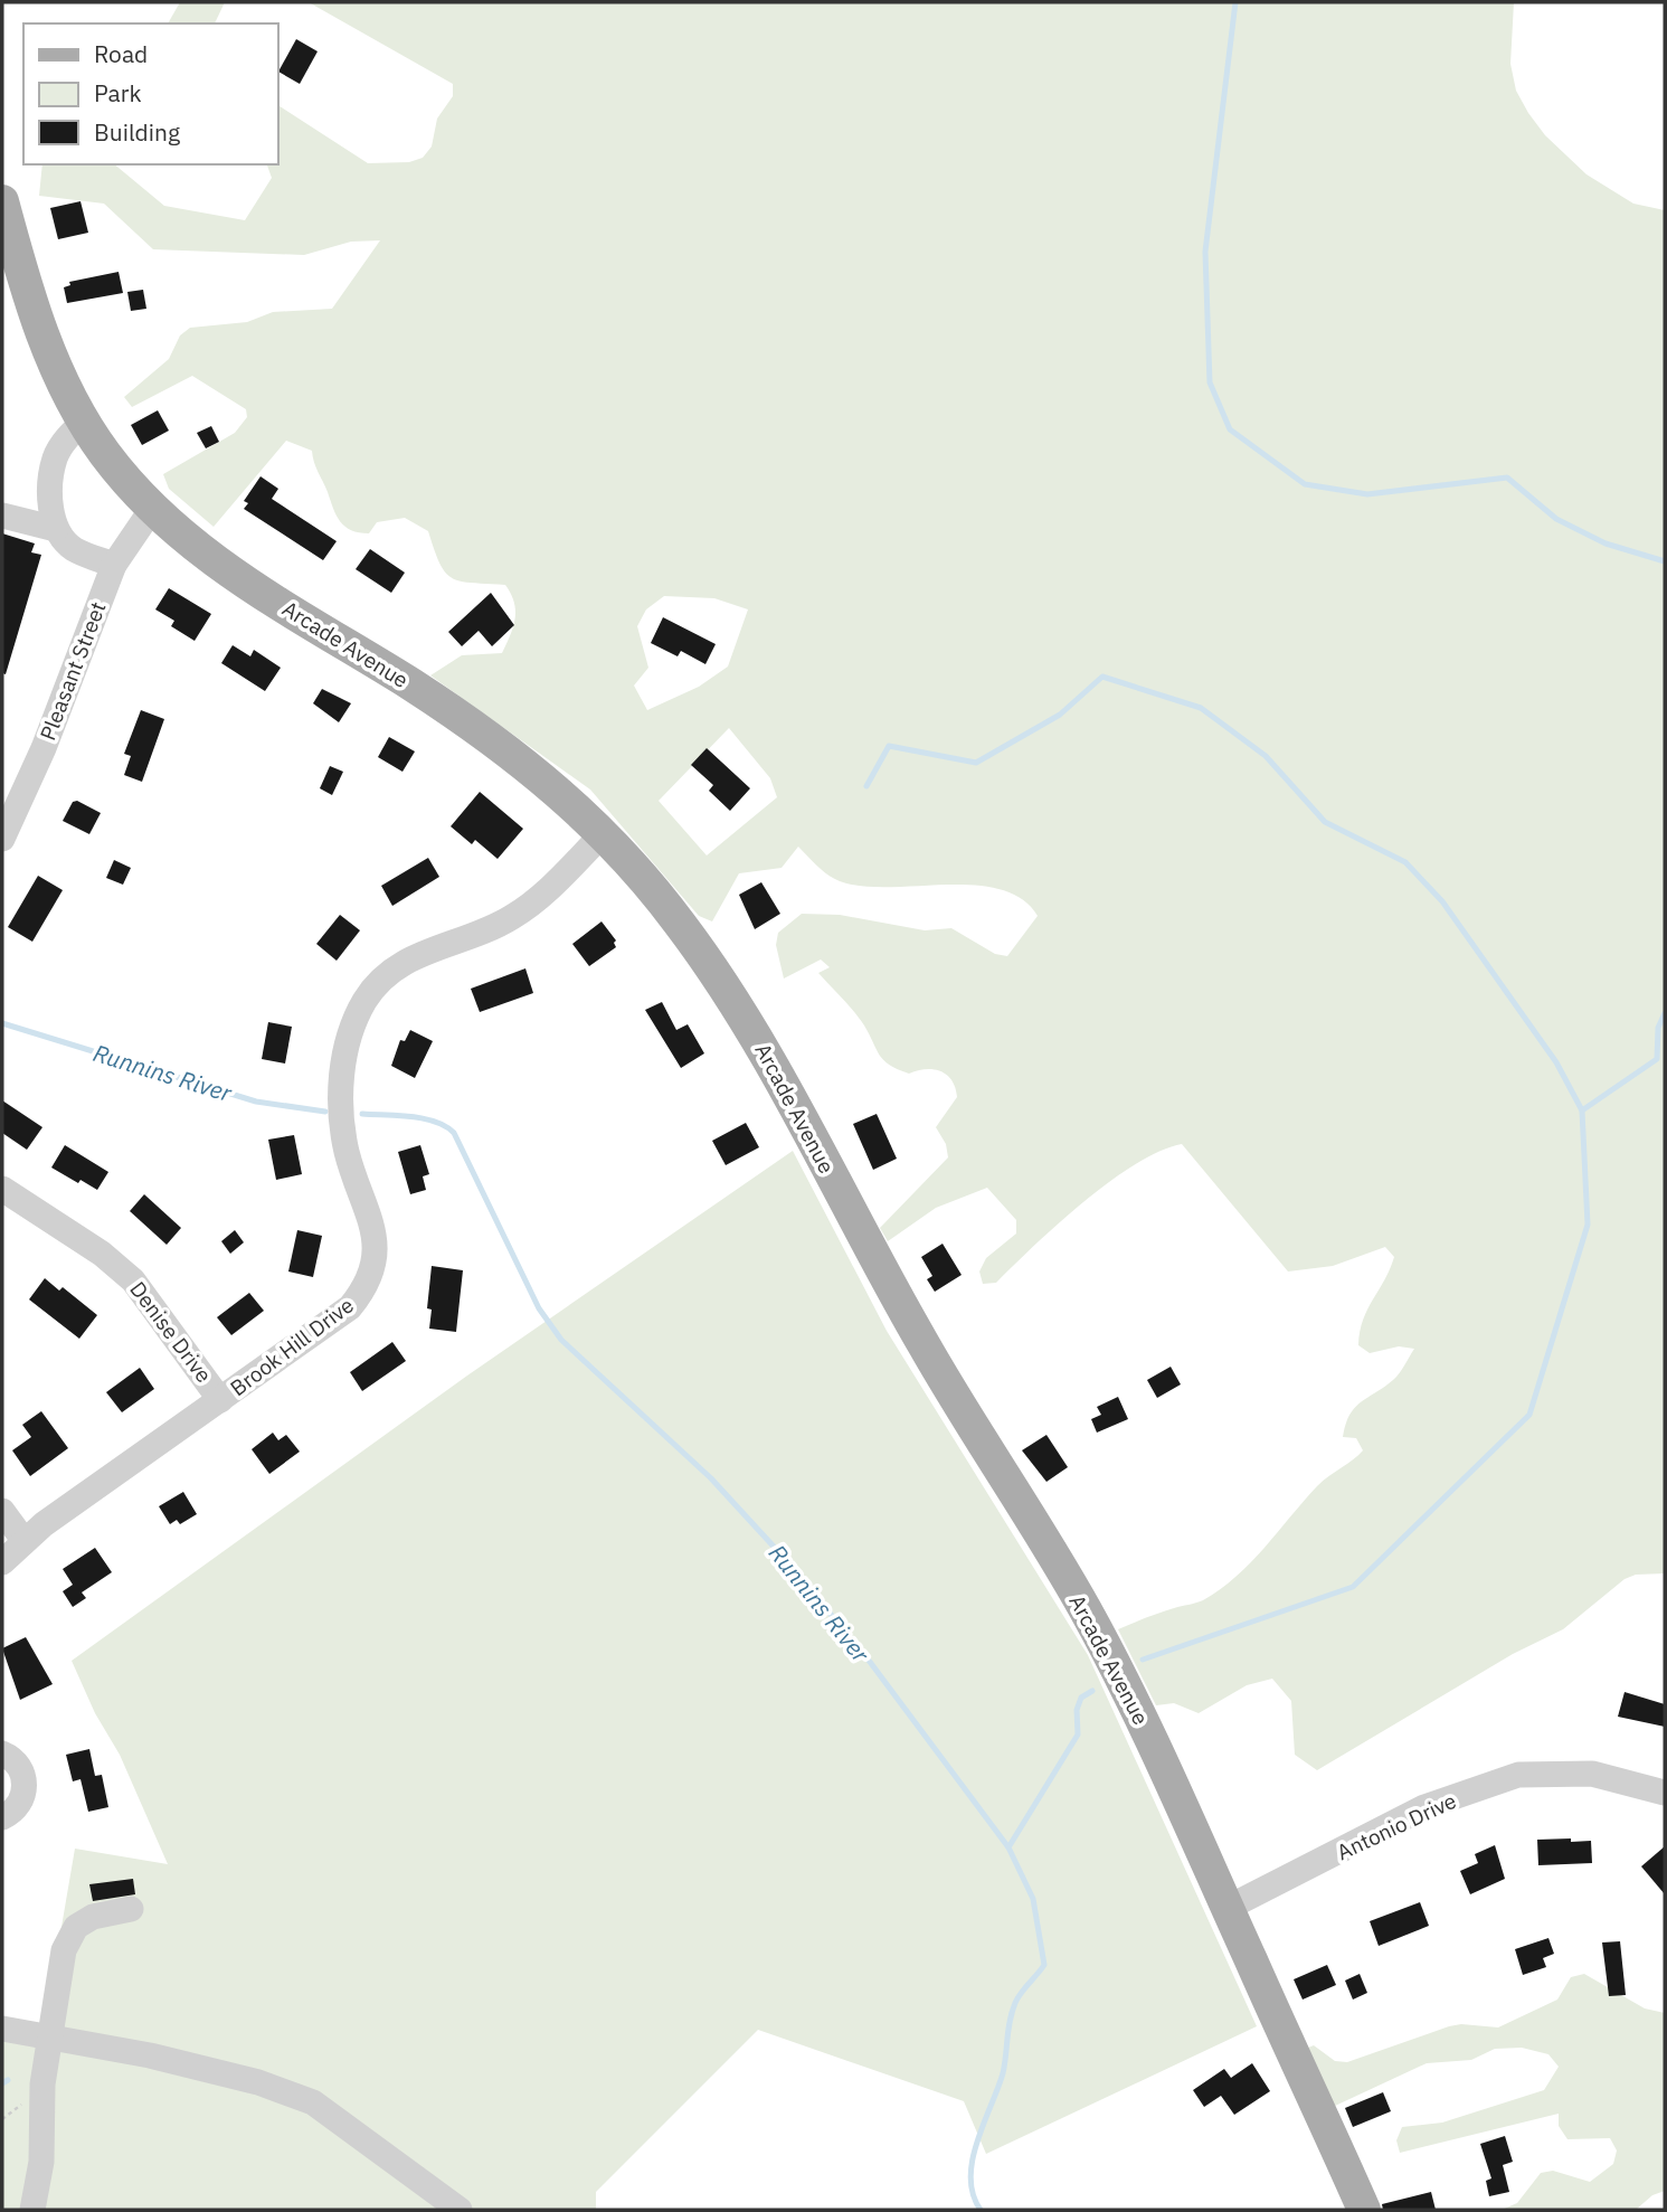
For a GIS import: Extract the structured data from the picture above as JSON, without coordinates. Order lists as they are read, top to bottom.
{
  "streets": {
    "main road": ["Arcade Avenue"],
    "street": [
      "Pleasant Street",
      "Denise Drive",
      "Brook Hill Drive",
      "Antonio Drive"
    ]
  },
  "crossings": [
    ["Arcade Avenue", "Pleasant Street"],
    ["Arcade Avenue", "Brook Hill Drive"],
    ["Arcade Avenue", "Antonio Drive"],
    ["Denise Drive", "Brook Hill Drive"]
  ],
  "water": ["Runnins River"],
  "legend": ["Road", "Park", "Building"]
}
